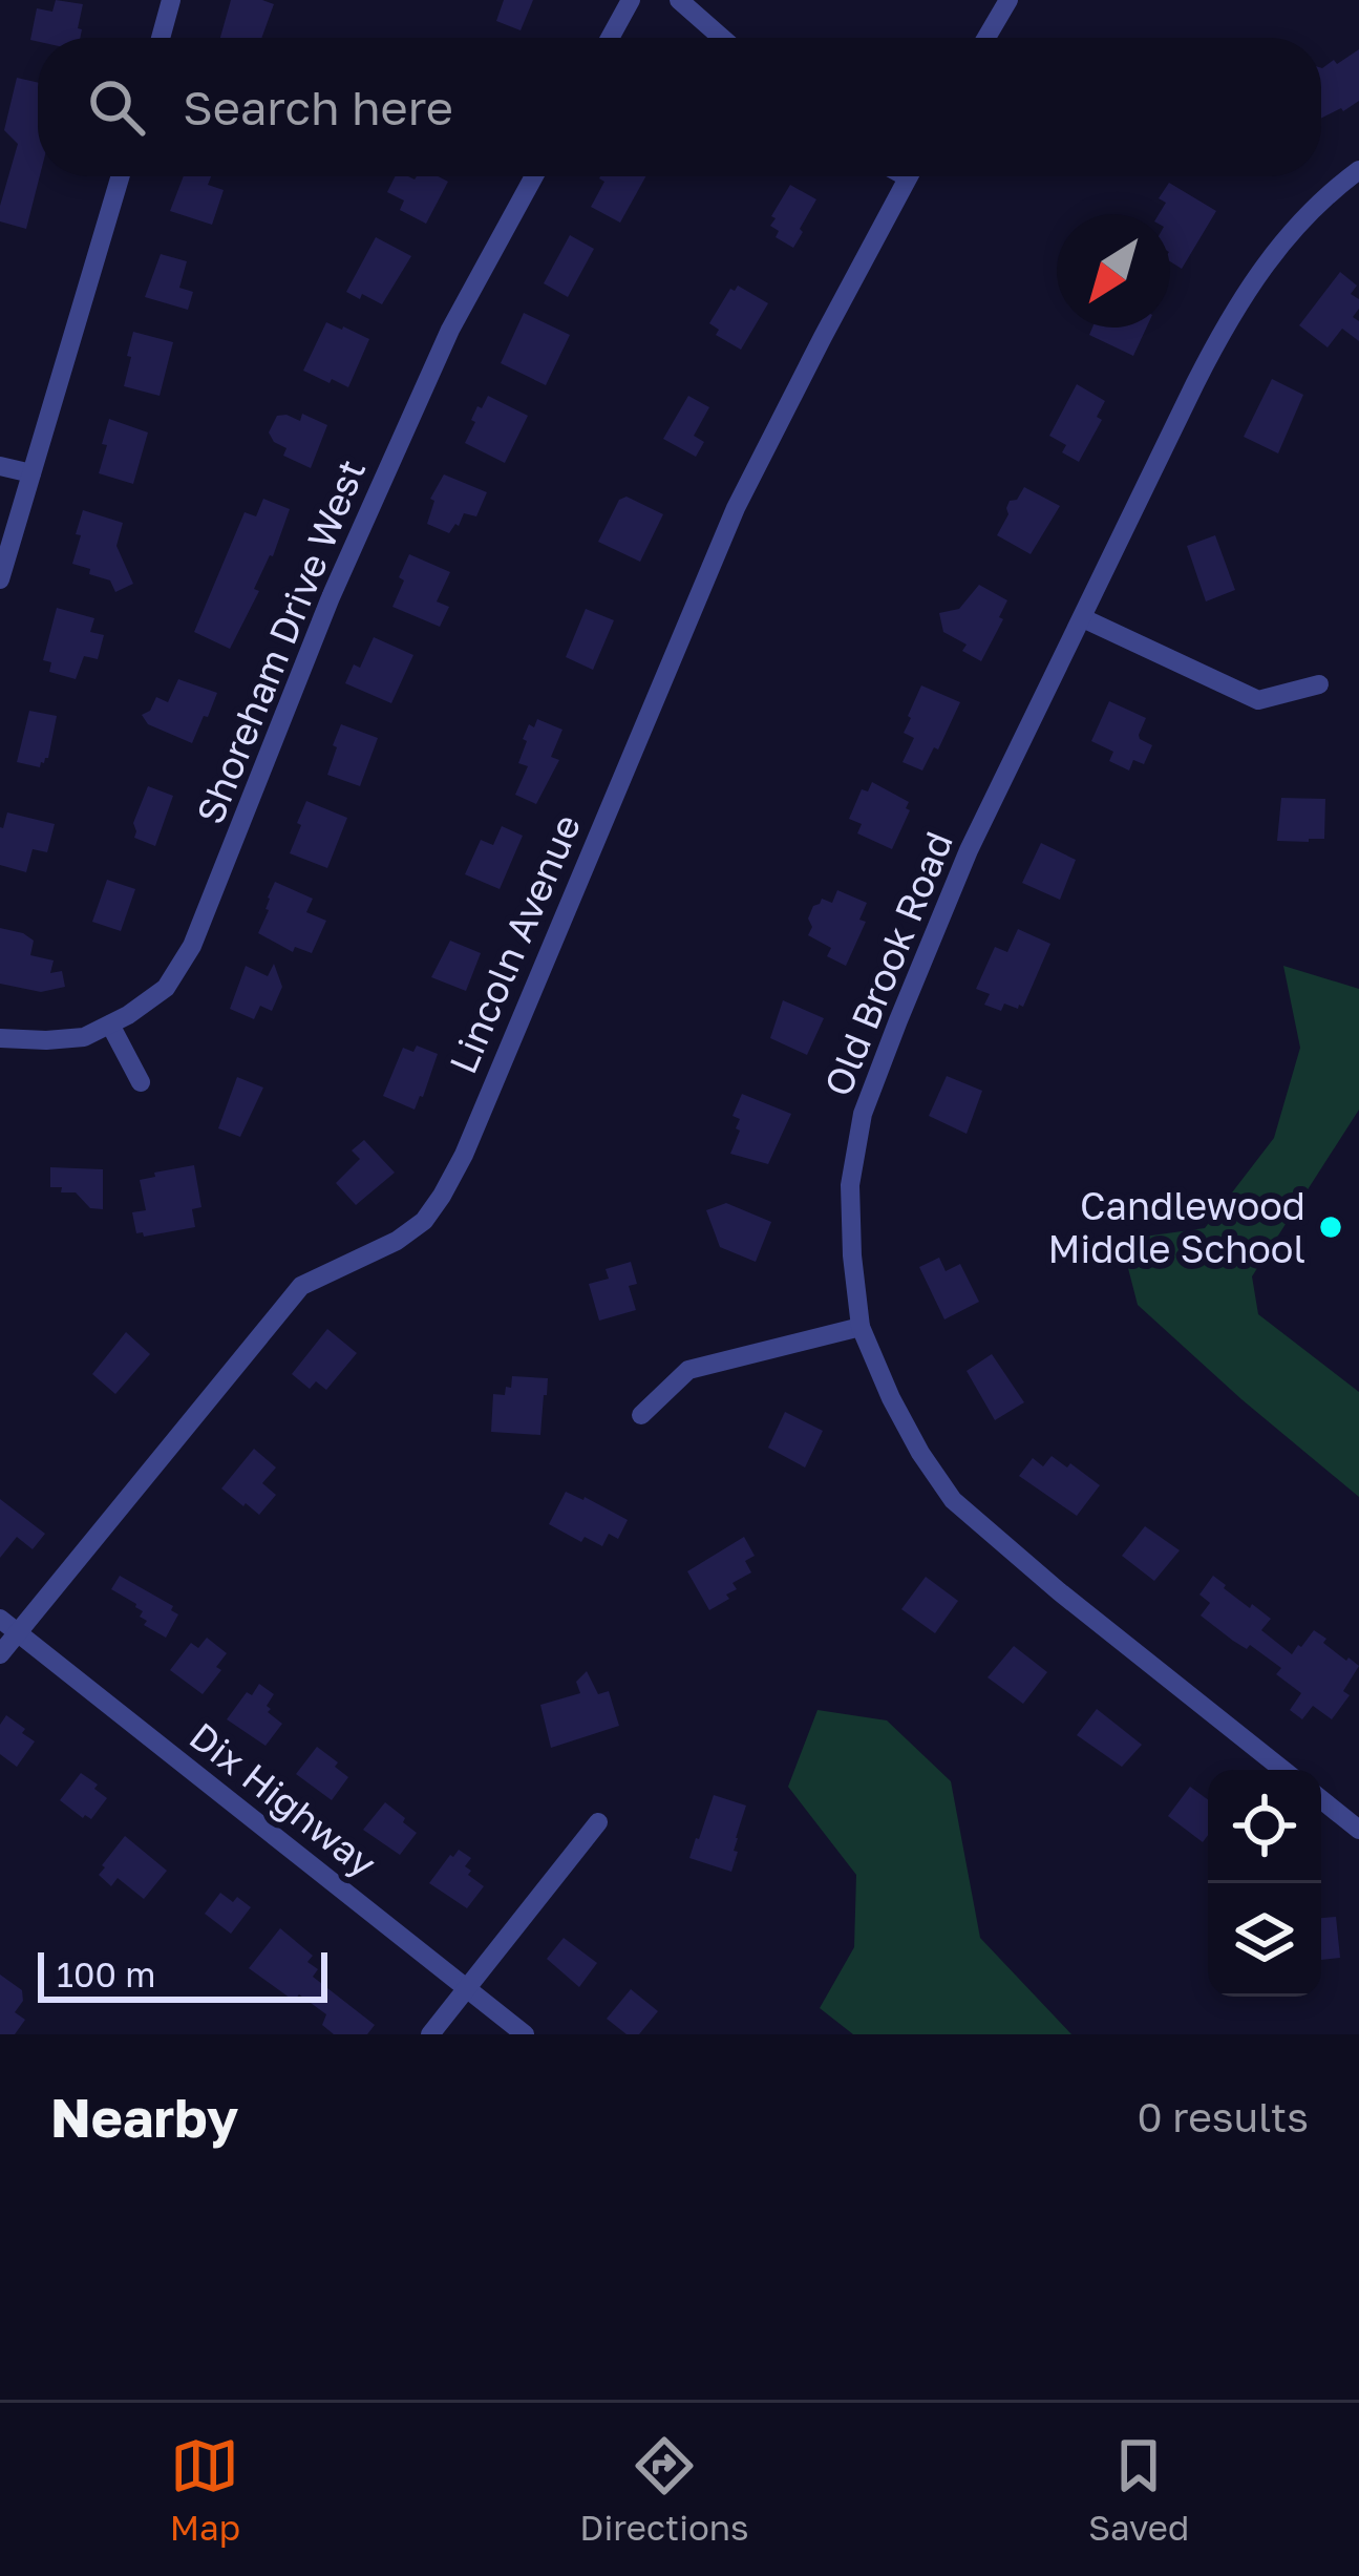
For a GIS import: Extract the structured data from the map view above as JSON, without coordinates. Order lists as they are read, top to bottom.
{
  "streets": {
    "street": [
      "Shoreham Drive West",
      "Lincoln Avenue",
      "Old Brook Road",
      "Dix Highway"
    ]
  },
  "crossings": [
    ["Lincoln Avenue", "Dix Highway"]
  ],
  "places": ["Candlewood Middle School"],
  "scale_bar": "100 m",
  "north": "bottom left",
  "page": {
    "search": "Search here",
    "scale": "100 m",
    "heading": ["Nearby", "0 results"],
    "nav": ["Map", "Directions", "Saved"]
  }
}
